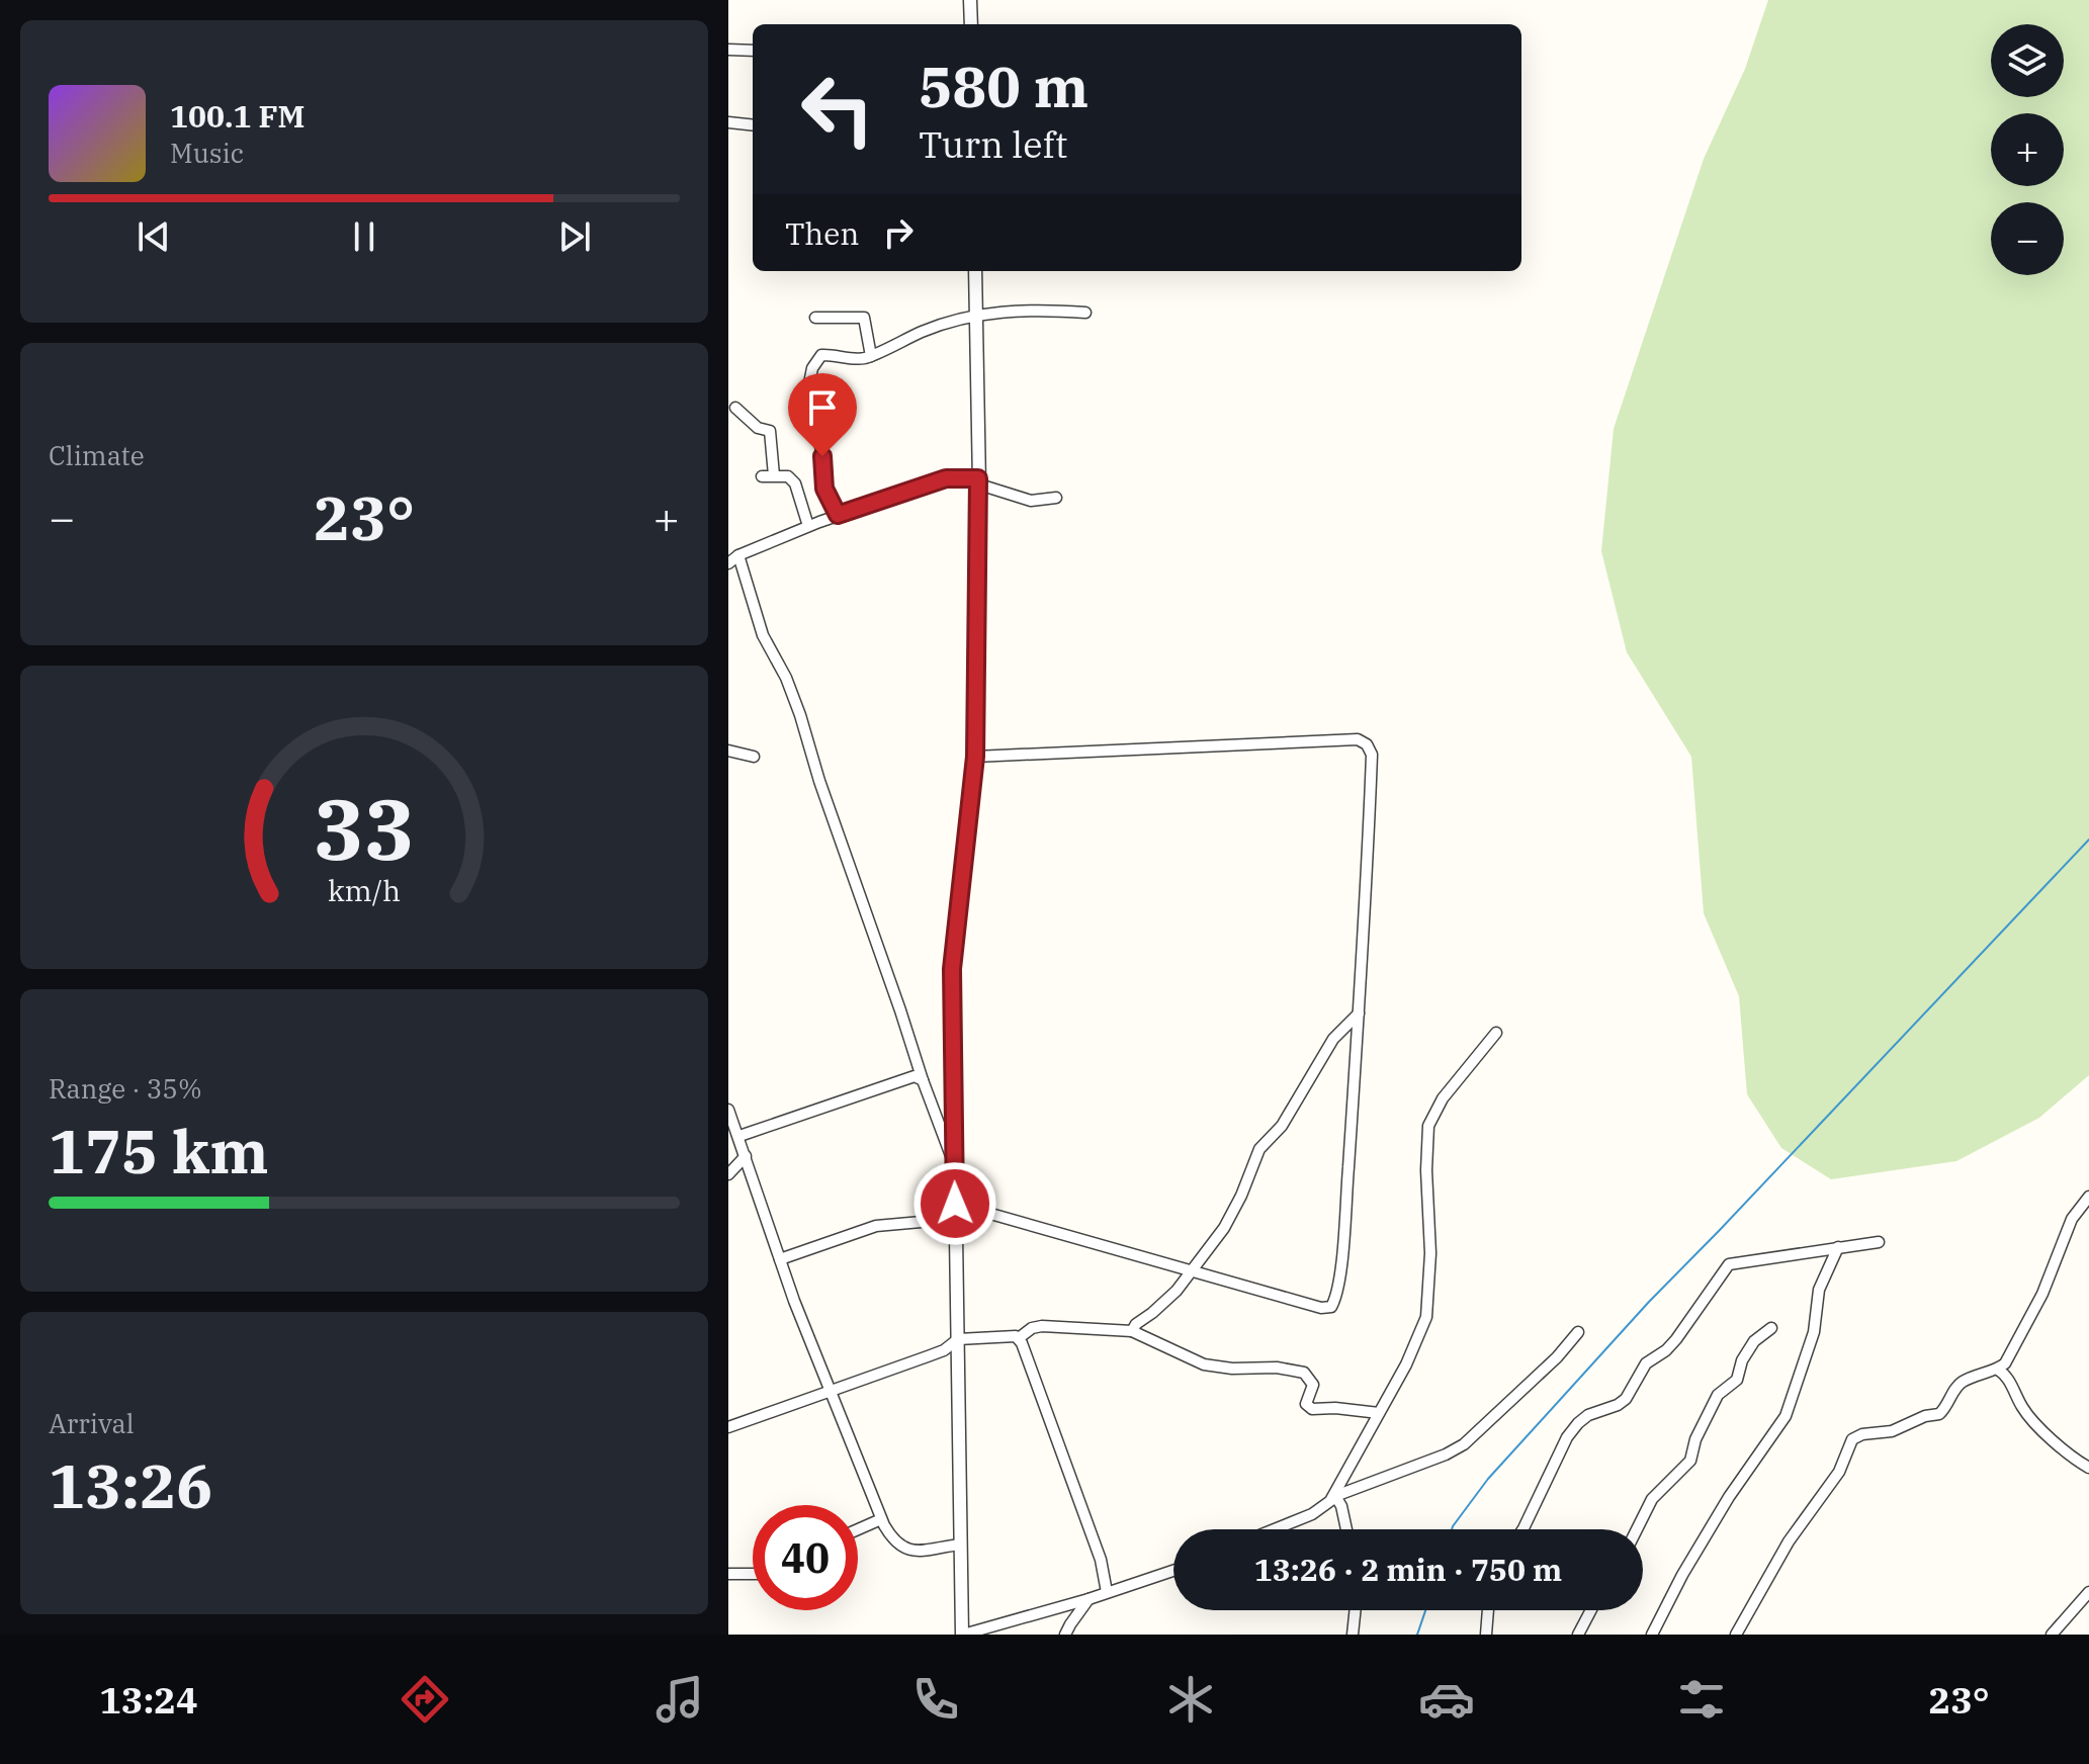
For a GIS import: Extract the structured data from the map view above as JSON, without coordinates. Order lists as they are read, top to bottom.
{
  "page": {
    "map_buttons": ["+", "−"],
    "turn": ["580 m", "Turn left"],
    "song": ["100.1 FM", "Music"],
    "then": "Then",
    "tile": [
      "Climate",
      ["Range · 35%", "175 km"],
      ["Arrival", "13:26"]
    ],
    "heat": ["−", "23°", "+"],
    "limit": "40",
    "trip": "13:26 · 2 min · 750 m",
    "tabs": ["13:24", "23°"],
    "gauge": ["33", "km/h"]
  }
}
